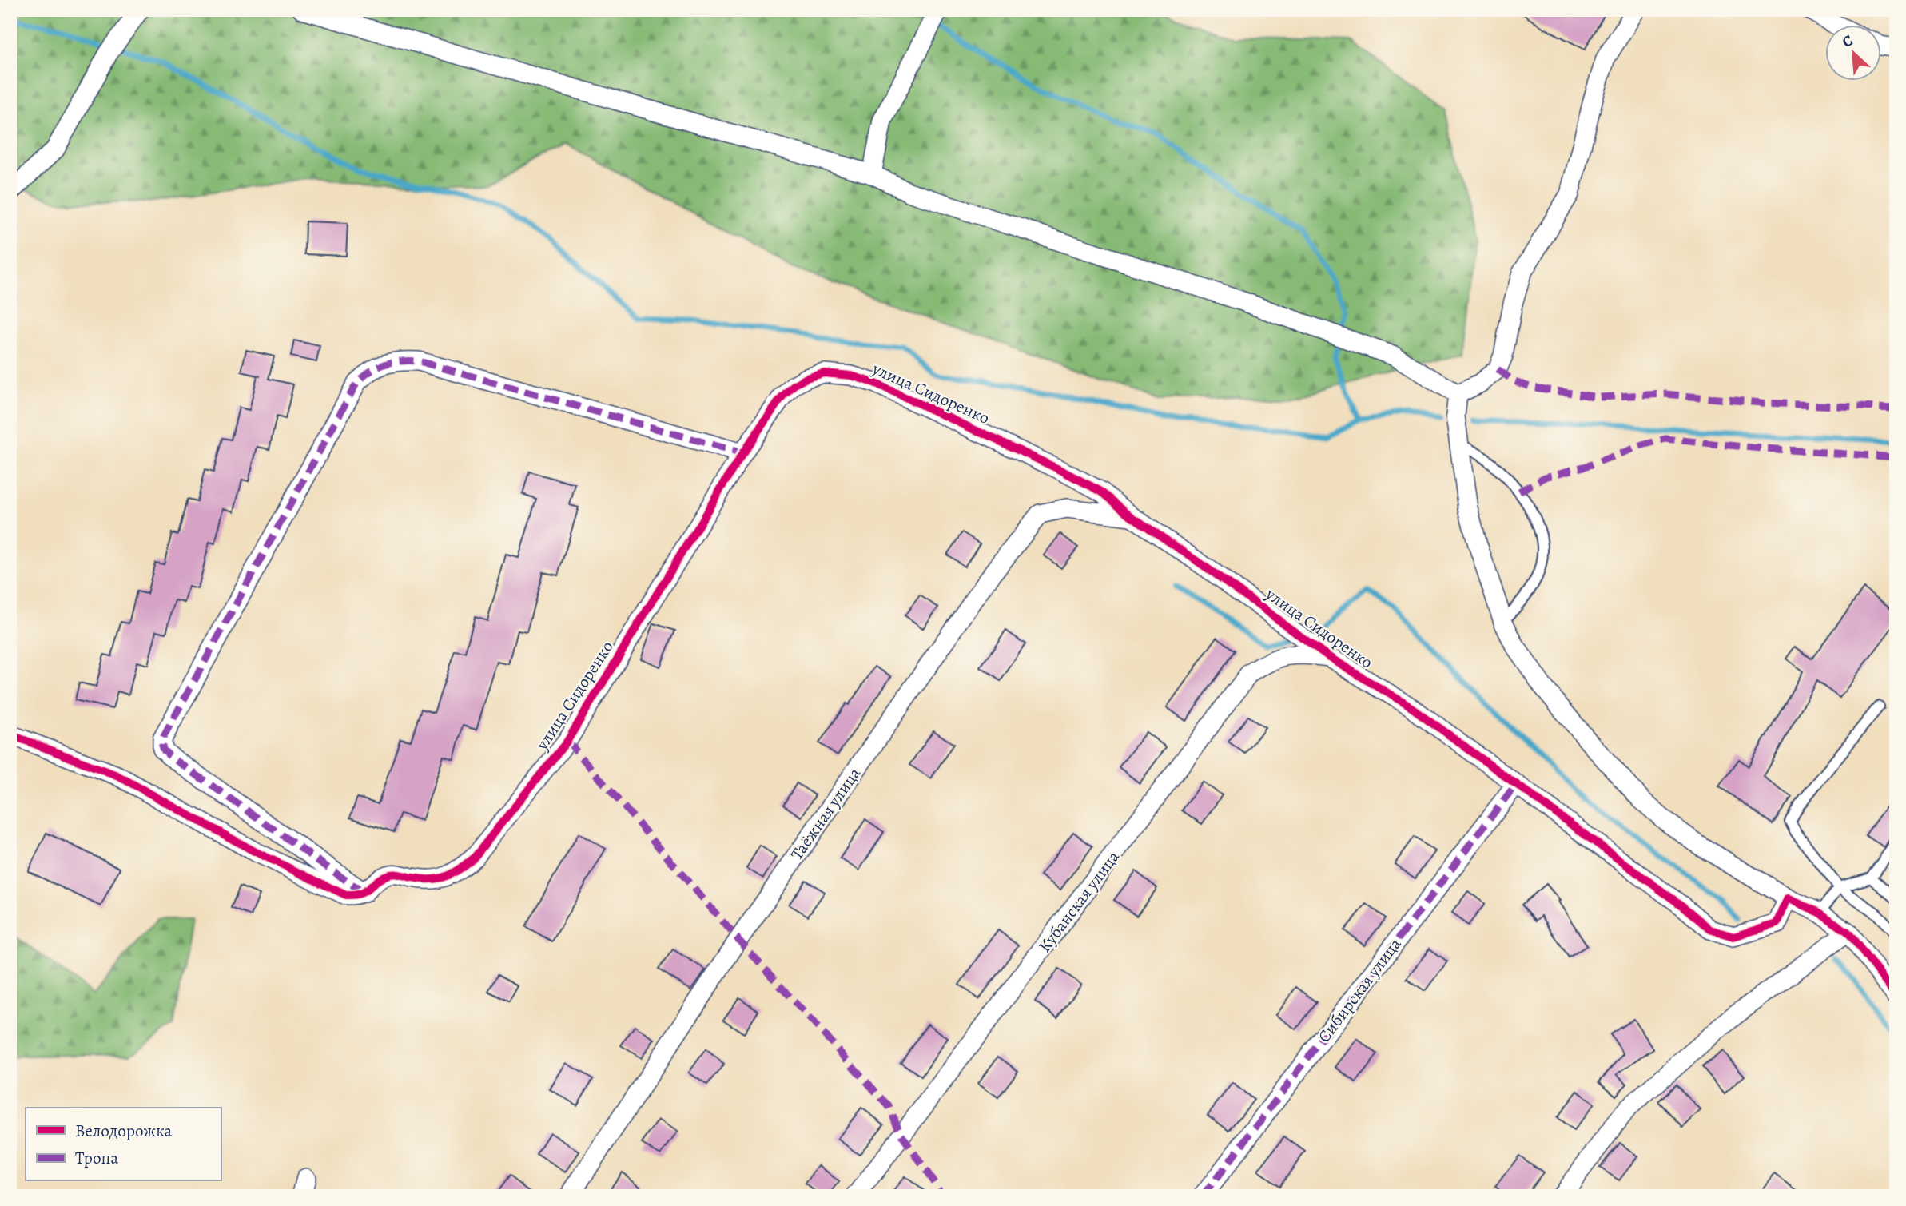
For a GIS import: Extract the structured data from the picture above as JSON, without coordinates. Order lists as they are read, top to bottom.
{
  "streets": {
    "street": [
      "улица Сидоренко",
      "Таёжная улица",
      "Кубанская улица",
      "Сибирская улица"
    ]
  },
  "crossings": [
    ["улица Сидоренко", "Таёжная улица"],
    ["улица Сидоренко", "Кубанская улица"],
    ["улица Сидоренко", "Сибирская улица"]
  ],
  "legend": ["Велодорожка", "Тропа"],
  "north": "top left"
}
